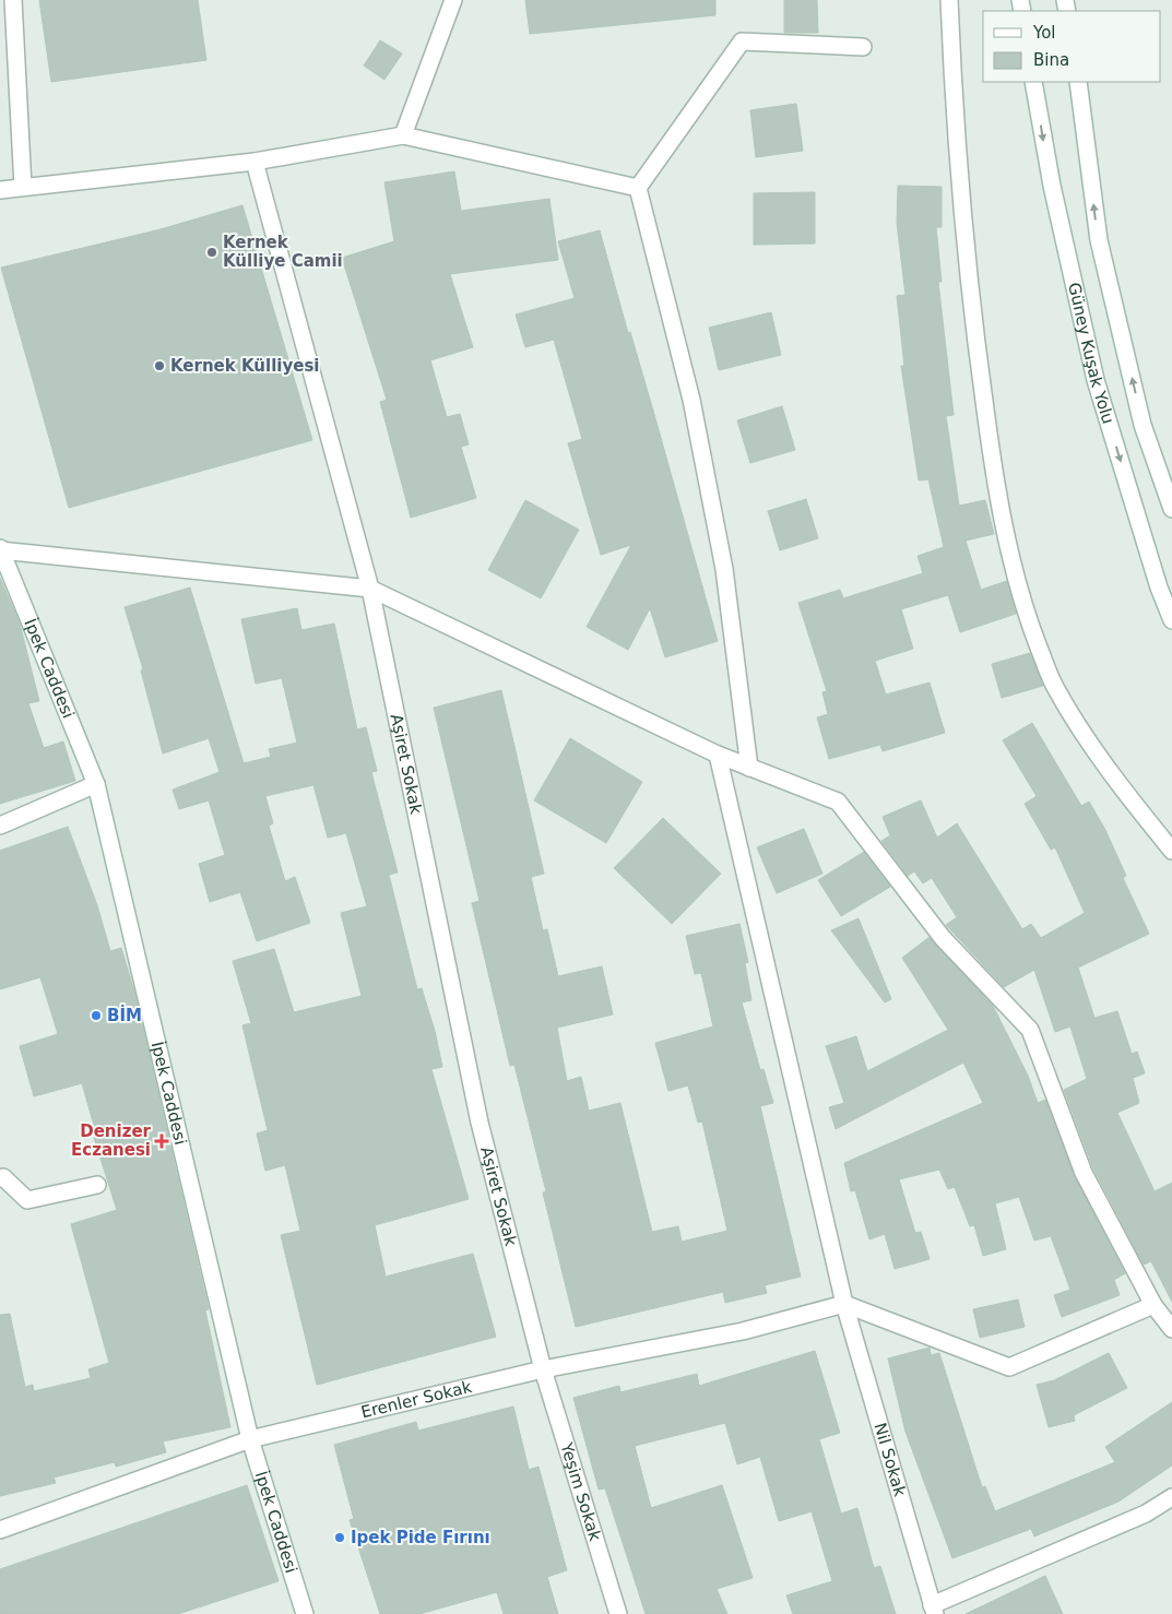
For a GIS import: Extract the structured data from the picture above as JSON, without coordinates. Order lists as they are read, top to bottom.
{
  "streets": {
    "street": [
      "Güney Kuşak Yolu",
      "İpek Caddesi",
      "Aşiret Sokak",
      "Erenler Sokak",
      "Nil Sokak",
      "Yeşim Sokak"
    ]
  },
  "crossings": [
    ["İpek Caddesi", "Erenler Sokak"],
    ["Aşiret Sokak", "Erenler Sokak"],
    ["Aşiret Sokak", "Yeşim Sokak"],
    ["Erenler Sokak", "Nil Sokak"],
    ["Erenler Sokak", "Yeşim Sokak"]
  ],
  "places": {
    "other": [
      "Kernek Külliye Camii",
      "Kernek Külliyesi",
      "BİM",
      "Ipek Pide Fırını"
    ],
    "health": ["Denizer Eczanesi"]
  },
  "legend": ["Yol", "Bina"]
}
